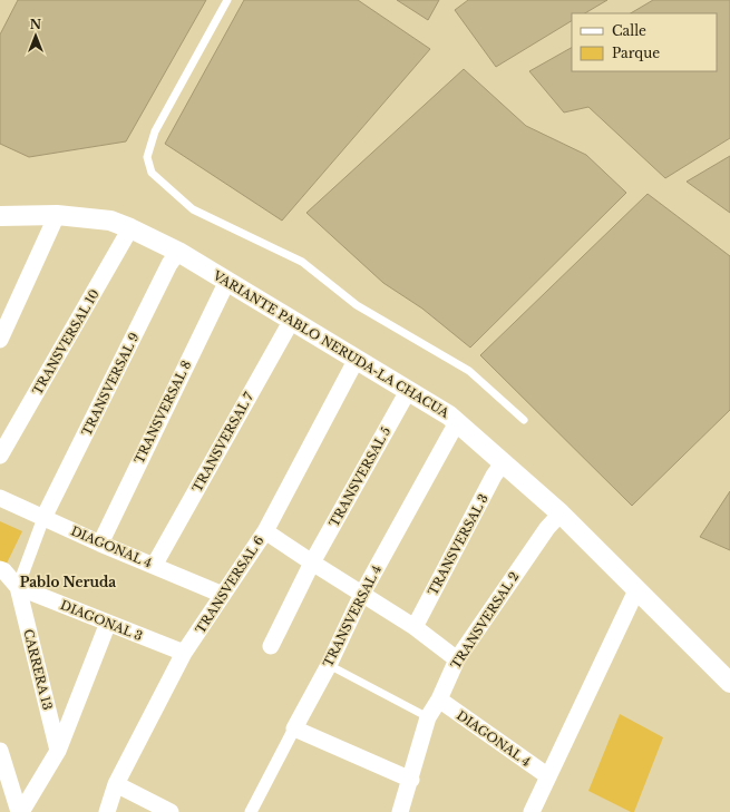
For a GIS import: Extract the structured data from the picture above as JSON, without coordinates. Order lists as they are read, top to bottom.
{
  "streets": {
    "street": [
      "TRANSVERSAL 10",
      "VARIANTE PABLO NERUDA-LA CHACUA",
      "TRANSVERSAL 9",
      "TRANSVERSAL 8",
      "TRANSVERSAL 7",
      "TRANSVERSAL 5",
      "TRANSVERSAL 3",
      "DIAGONAL 4",
      "TRANSVERSAL 6",
      "TRANSVERSAL 4",
      "DIAGONAL 3",
      "TRANSVERSAL 2",
      "CARRERA 13"
    ]
  },
  "crossings": [
    ["TRANSVERSAL 10", "VARIANTE PABLO NERUDA-LA CHACUA"],
    ["VARIANTE PABLO NERUDA-LA CHACUA", "TRANSVERSAL 9"],
    ["VARIANTE PABLO NERUDA-LA CHACUA", "TRANSVERSAL 8"],
    ["VARIANTE PABLO NERUDA-LA CHACUA", "TRANSVERSAL 7"],
    ["VARIANTE PABLO NERUDA-LA CHACUA", "TRANSVERSAL 5"],
    ["VARIANTE PABLO NERUDA-LA CHACUA", "TRANSVERSAL 3"],
    ["VARIANTE PABLO NERUDA-LA CHACUA", "TRANSVERSAL 6"],
    ["VARIANTE PABLO NERUDA-LA CHACUA", "TRANSVERSAL 4"],
    ["VARIANTE PABLO NERUDA-LA CHACUA", "TRANSVERSAL 2"],
    ["TRANSVERSAL 9", "DIAGONAL 4"],
    ["TRANSVERSAL 8", "DIAGONAL 4"],
    ["TRANSVERSAL 7", "DIAGONAL 4"],
    ["DIAGONAL 4", "TRANSVERSAL 6"],
    ["DIAGONAL 4", "TRANSVERSAL 2"],
    ["TRANSVERSAL 6", "DIAGONAL 3"],
    ["DIAGONAL 3", "CARRERA 13"]
  ],
  "districts": ["Pablo Neruda"],
  "legend": ["Calle", "Parque"],
  "north": "top"
}
